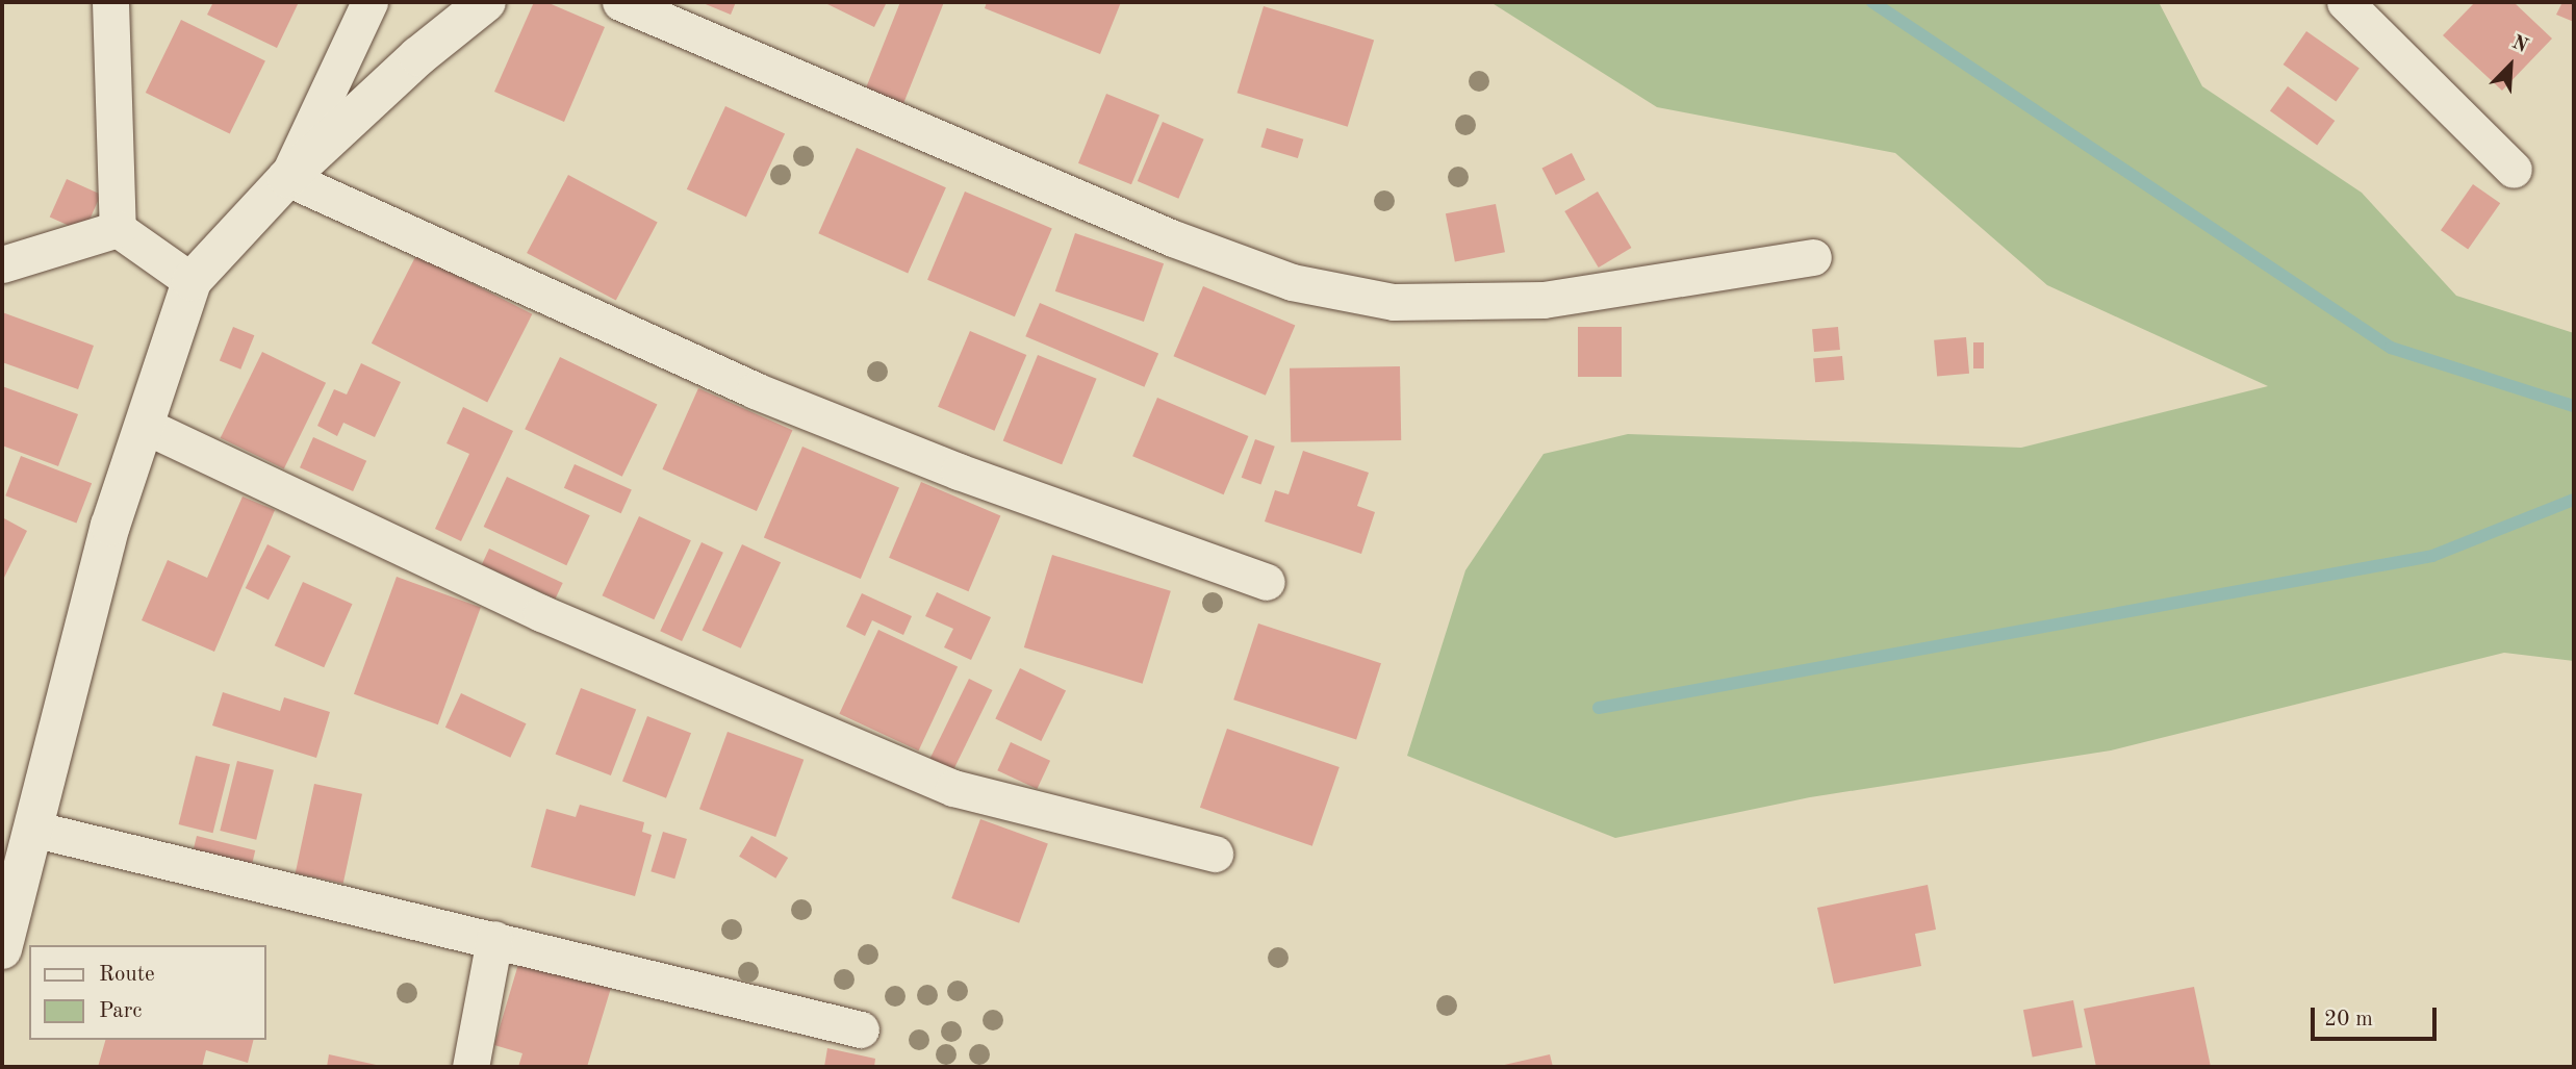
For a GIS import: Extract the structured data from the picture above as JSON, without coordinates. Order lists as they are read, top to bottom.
{
  "legend": ["Route", "Parc"],
  "scale_bar": "20 m",
  "north": "top right"
}
